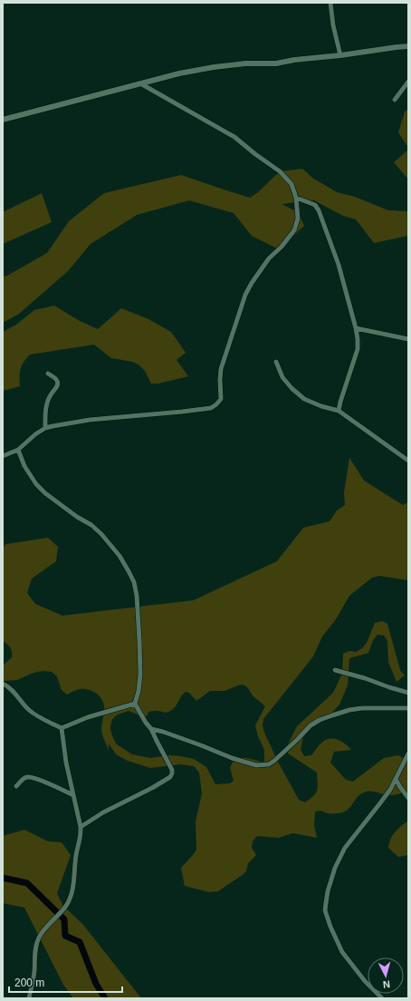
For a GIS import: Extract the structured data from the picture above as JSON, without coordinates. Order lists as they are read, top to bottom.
{
  "scale_bar": "200 m",
  "north": "bottom"
}
